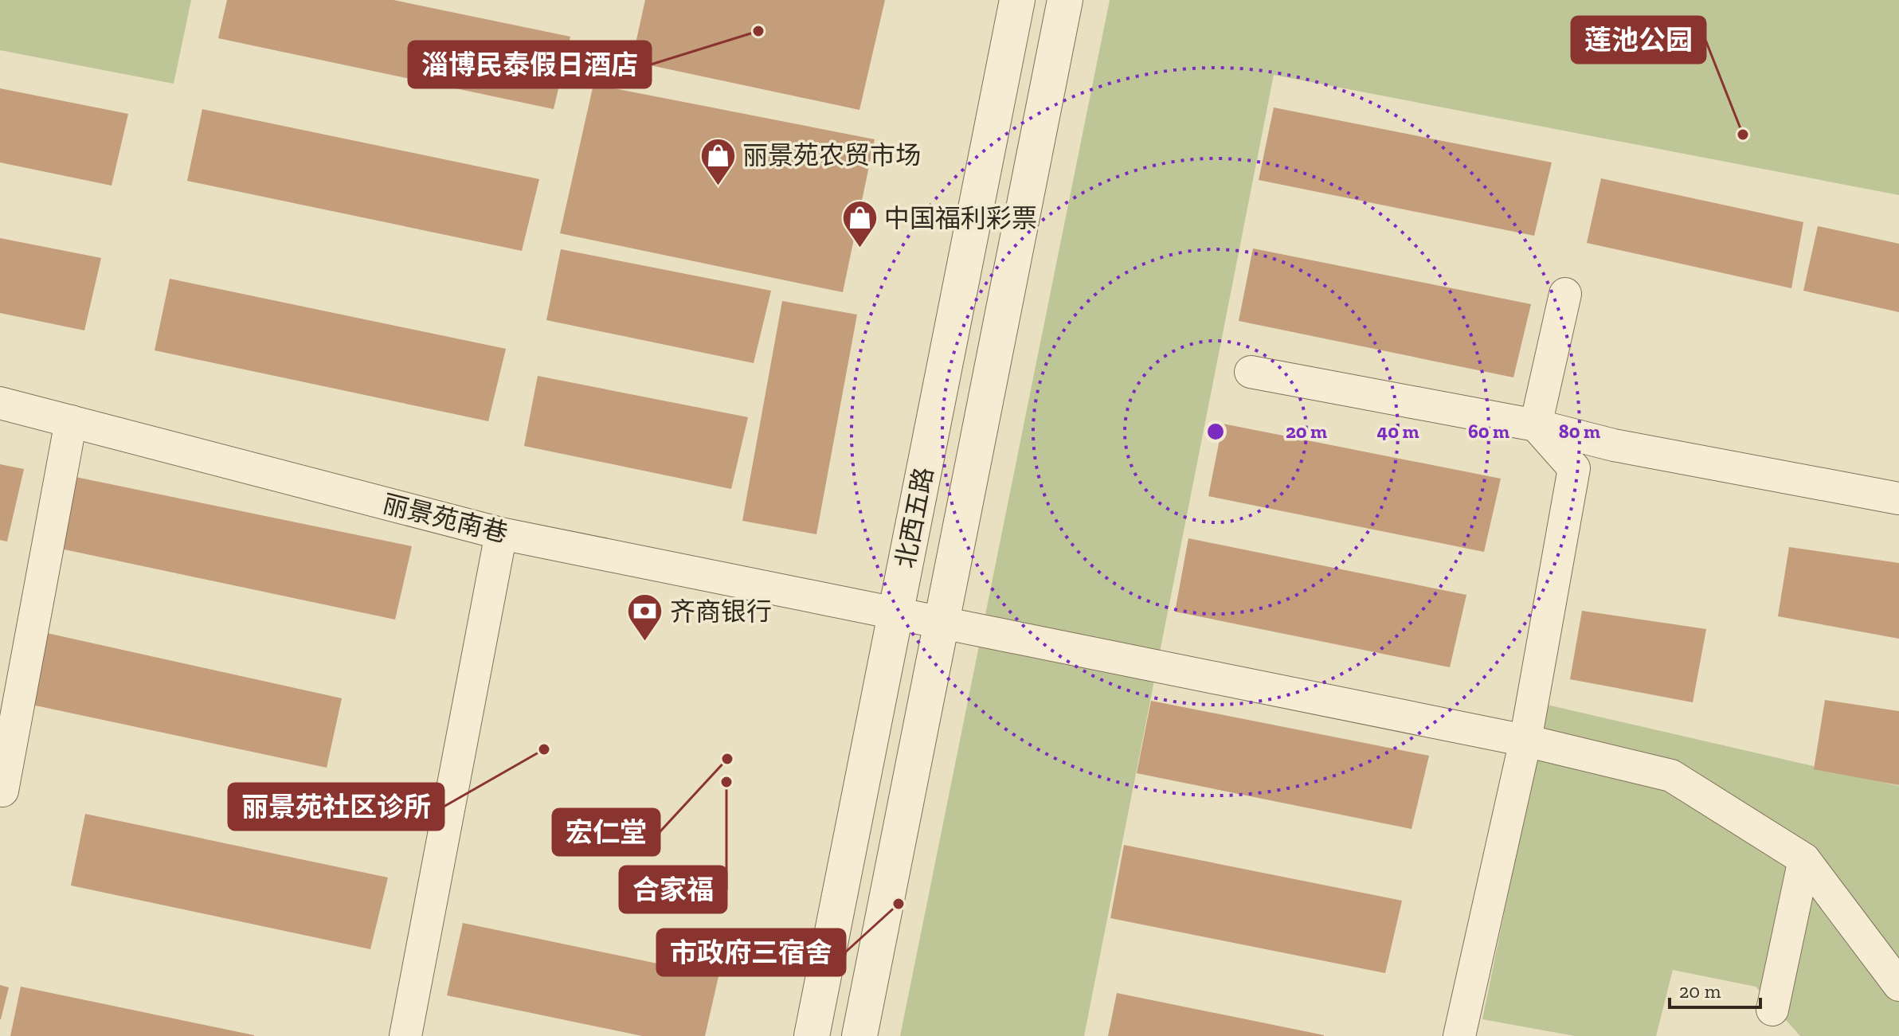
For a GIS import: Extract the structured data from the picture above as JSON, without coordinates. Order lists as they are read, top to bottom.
{
  "streets": {
    "street": ["北西五路", "丽景苑南巷"]
  },
  "crossings": [
    ["北西五路", "丽景苑南巷"]
  ],
  "places": {
    "other": [
      "淄博民泰假日酒店",
      "莲池公园",
      "丽景苑社区诊所",
      "宏仁堂",
      "合家福",
      "市政府三宿舍"
    ],
    "shop": ["丽景苑农贸市场", "中国福利彩票"],
    "bank": ["齐商银行"]
  },
  "scale_bar": "20 m",
  "rings": [
    "20 m",
    "40 m",
    "60 m",
    "80 m"
  ]
}
